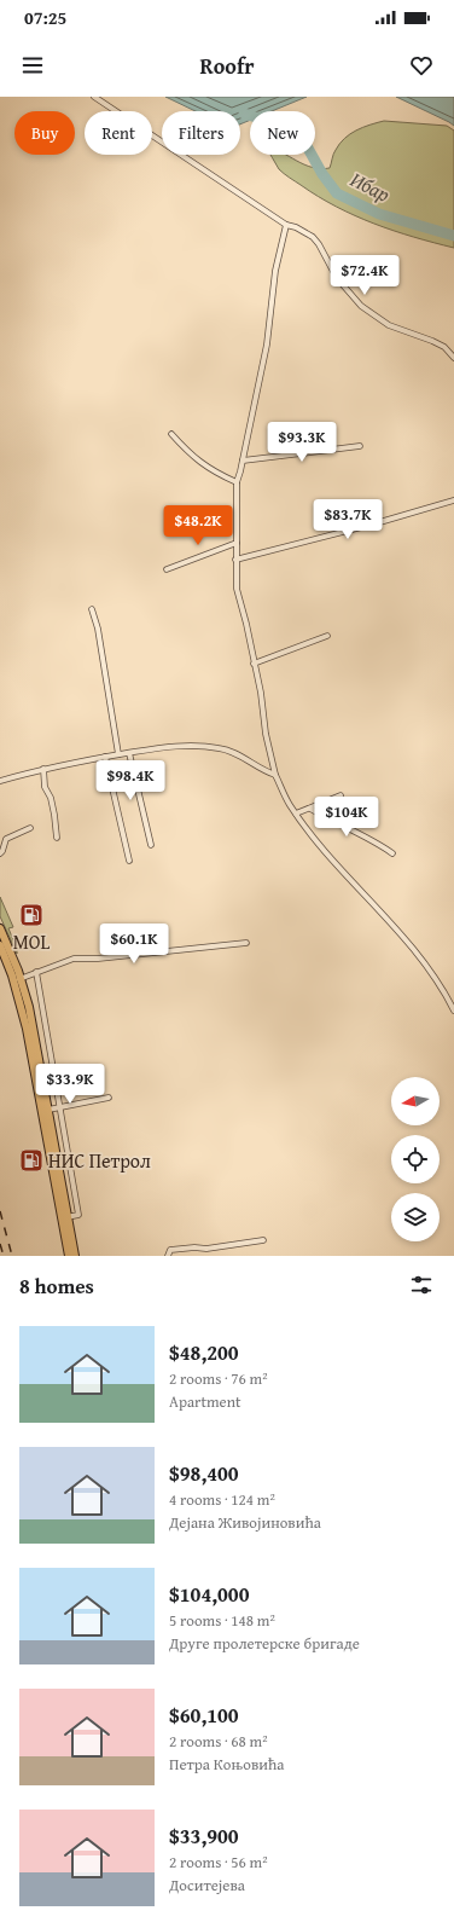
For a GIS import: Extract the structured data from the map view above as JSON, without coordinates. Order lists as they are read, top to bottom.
{
  "water": ["Ибар"],
  "places": {
    "fuel station": ["MOL", "НИС Петрол"]
  },
  "north": "left",
  "page": {
    "status": "07:25",
    "header": "Roofr",
    "chip": [
      "Buy",
      "Rent",
      "Filters",
      "New"
    ],
    "price": [
      "$72.4K",
      "$93.3K",
      "$83.7K",
      "$48.2K",
      "$98.4K",
      "$104K",
      "$60.1K",
      "$33.9K"
    ],
    "heading": "8 homes",
    "list": [
      {
        "name": "$48,200",
        "note": "2 rooms · 76 m² · Apartment"
      },
      {
        "name": "$98,400",
        "note": "4 rooms · 124 m² · Дејана Живојиновића"
      },
      {
        "name": "$104,000",
        "note": "5 rooms · 148 m² · Друге пролетерске бригаде"
      },
      {
        "name": "$60,100",
        "note": "2 rooms · 68 m² · Петра Коњовића"
      },
      {
        "name": "$33,900",
        "note": "2 rooms · 56 m² · Доситејева"
      }
    ]
  }
}
